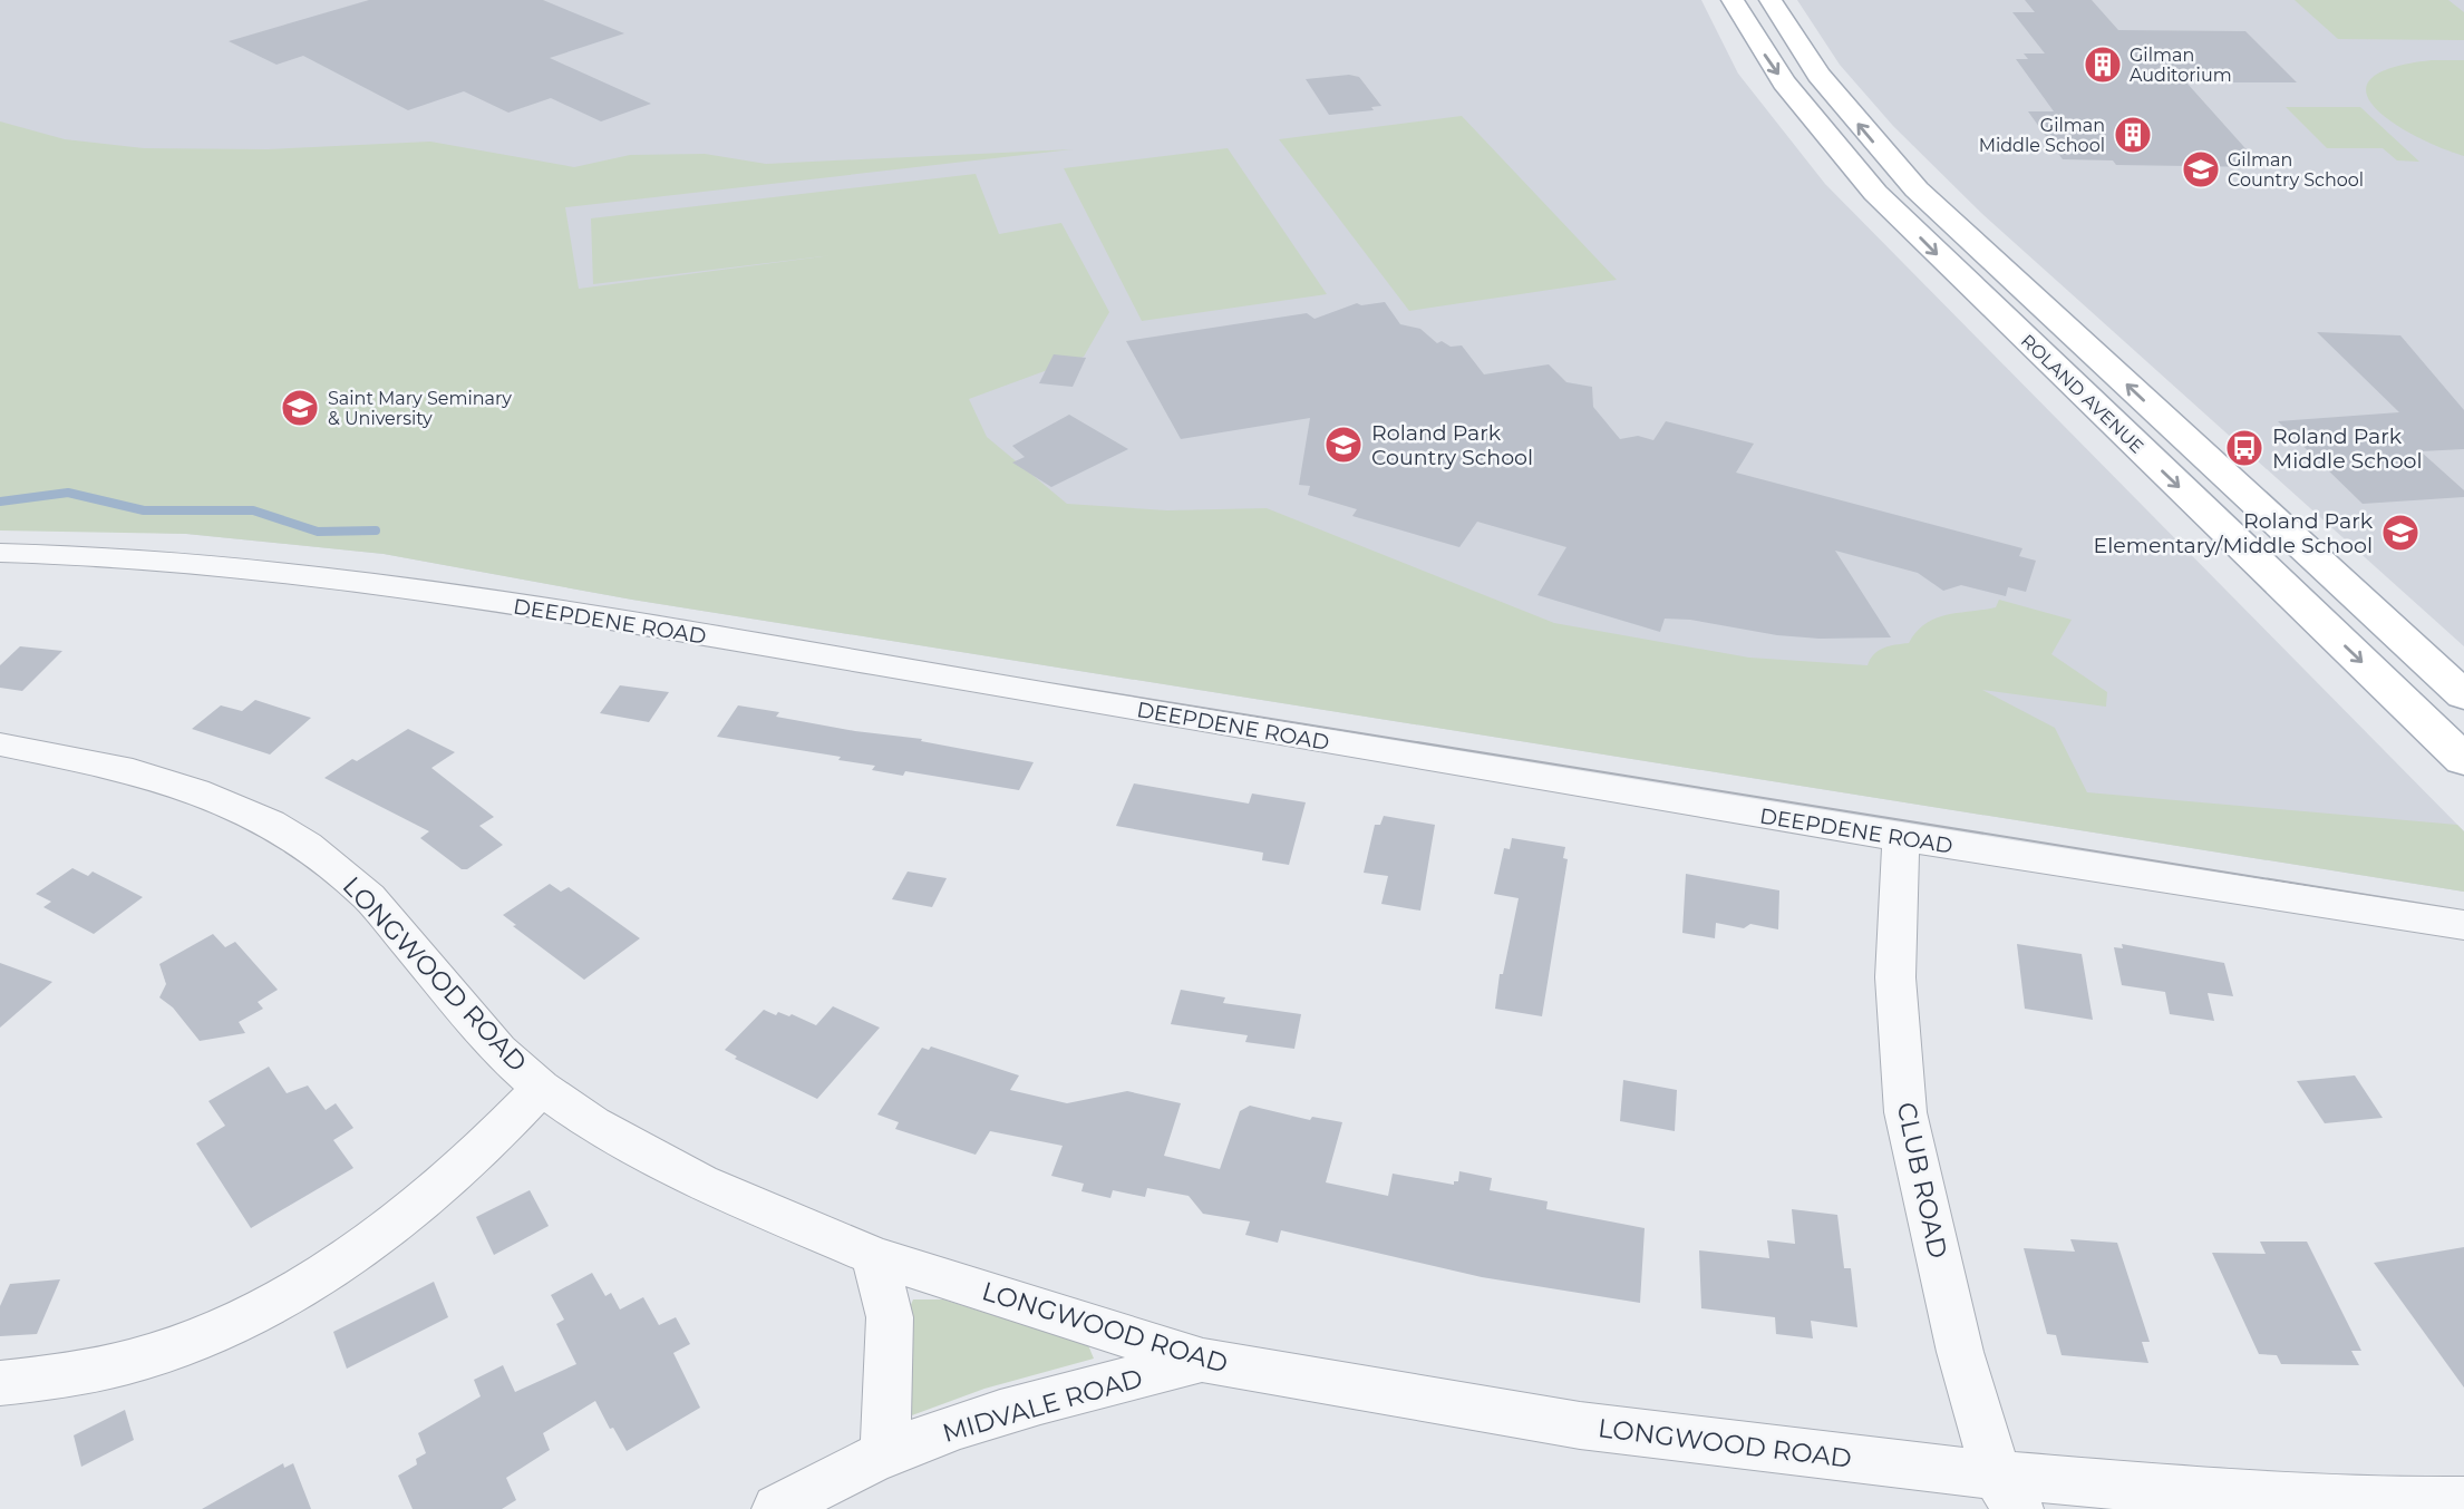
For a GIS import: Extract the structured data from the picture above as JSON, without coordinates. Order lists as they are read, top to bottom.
{
  "streets": {
    "main road": ["ROLAND AVENUE"],
    "street": [
      "DEEPDENE ROAD",
      "LONGWOOD ROAD",
      "CLUB ROAD",
      "MIDVALE ROAD"
    ]
  },
  "crossings": [
    ["DEEPDENE ROAD", "CLUB ROAD"],
    ["LONGWOOD ROAD", "CLUB ROAD"],
    ["LONGWOOD ROAD", "MIDVALE ROAD"]
  ],
  "places": {
    "building": ["Gilman Auditorium", "Gilman Middle School"],
    "school or university": [
      "Gilman Country School",
      "Saint Mary Seminary & University",
      "Roland Park Country School",
      "Roland Park Elementary/Middle School"
    ],
    "bus stop": ["Roland Park Middle School"]
  }
}
